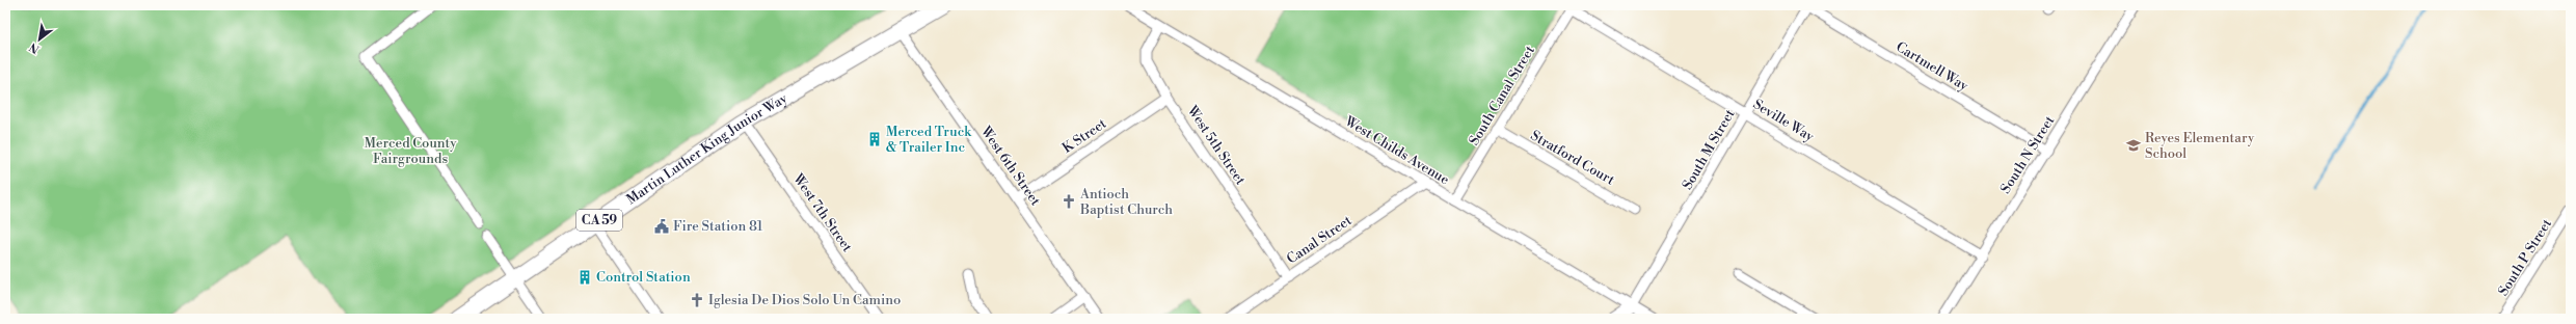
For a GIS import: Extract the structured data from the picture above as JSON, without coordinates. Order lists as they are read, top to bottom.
{
  "streets": {
    "highway": ["Martin Luther King Junior Way", "CA 59"],
    "street": [
      "Cartmell Way",
      "South Canal Street",
      "Seville Way",
      "K Street",
      "West 5th Street",
      "South M Street",
      "West Childs Avenue",
      "South N Street",
      "Stratford Court",
      "West 6th Street",
      "West 7th Street",
      "Canal Street",
      "South P Street"
    ]
  },
  "crossings": [
    ["Cartmell Way", "South M Street"],
    ["Cartmell Way", "South N Street"],
    ["South Canal Street", "Seville Way"],
    ["South Canal Street", "West Childs Avenue"],
    ["South Canal Street", "Stratford Court"],
    ["Seville Way", "South M Street"],
    ["Seville Way", "South N Street"],
    ["K Street", "West 5th Street"],
    ["K Street", "West 6th Street"],
    ["West 5th Street", "West Childs Avenue"],
    ["West 5th Street", "Canal Street"],
    ["Martin Luther King Junior Way", "West 6th Street"],
    ["Martin Luther King Junior Way", "West 7th Street"],
    ["South M Street", "West Childs Avenue"],
    ["West Childs Avenue", "Canal Street"]
  ],
  "parks": ["Merced County Fairgrounds"],
  "places": {
    "building": ["Merced Truck & Trailer Inc", "Control Station"],
    "school or university": ["Reyes Elementary School"],
    "church": ["Antioch Baptist Church", "Iglesia De Dios Solo Un Camino"],
    "public building": ["Fire Station 81"]
  },
  "north": "bottom left"
}
